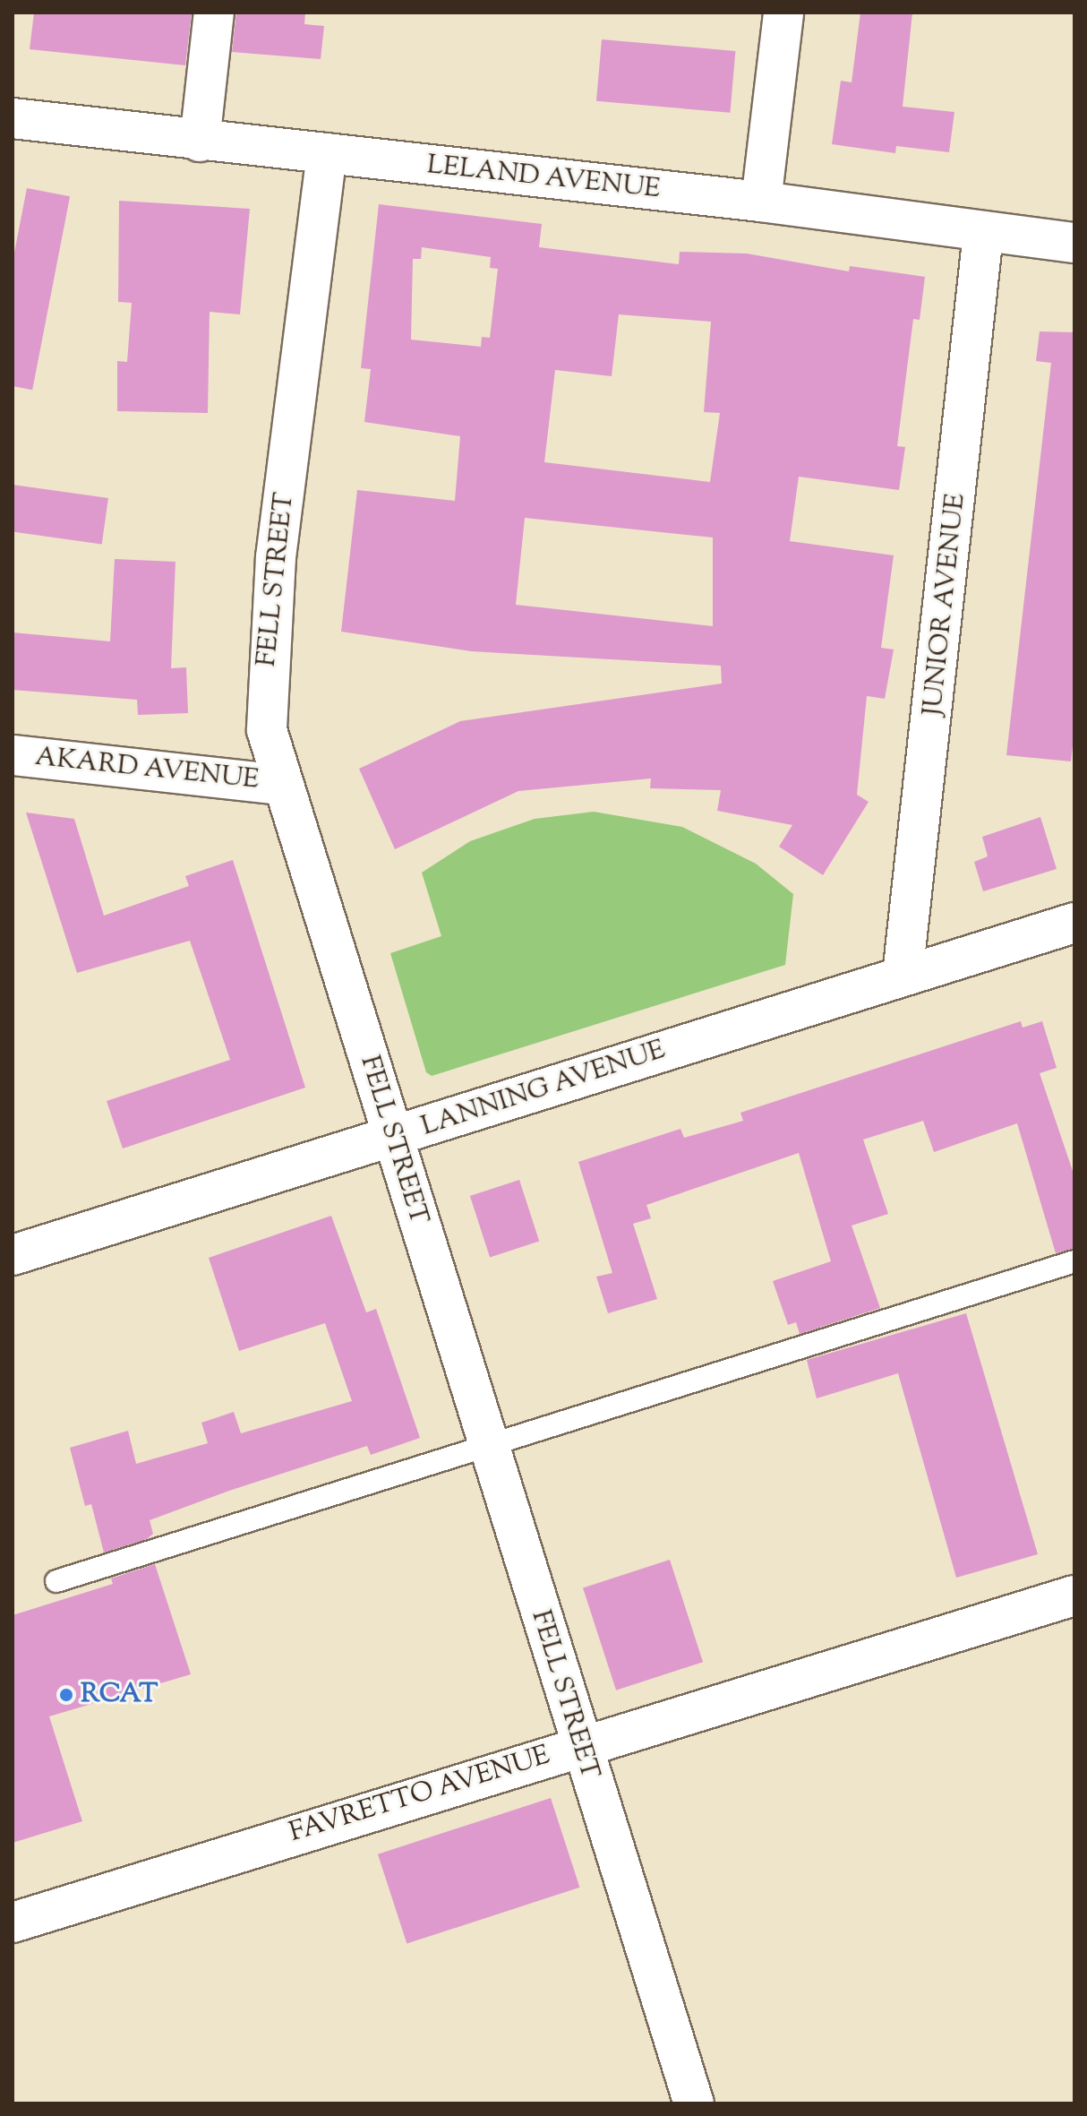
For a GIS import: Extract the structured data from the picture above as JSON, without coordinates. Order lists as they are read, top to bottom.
{
  "streets": {
    "street": [
      "LELAND AVENUE",
      "FELL STREET",
      "JUNIOR AVENUE",
      "AKARD AVENUE",
      "LANNING AVENUE",
      "FAVRETTO AVENUE"
    ]
  },
  "crossings": [
    ["LELAND AVENUE", "FELL STREET"],
    ["LELAND AVENUE", "JUNIOR AVENUE"],
    ["FELL STREET", "AKARD AVENUE"],
    ["FELL STREET", "LANNING AVENUE"],
    ["FELL STREET", "FAVRETTO AVENUE"],
    ["JUNIOR AVENUE", "LANNING AVENUE"]
  ],
  "places": ["RCAT"]
}
